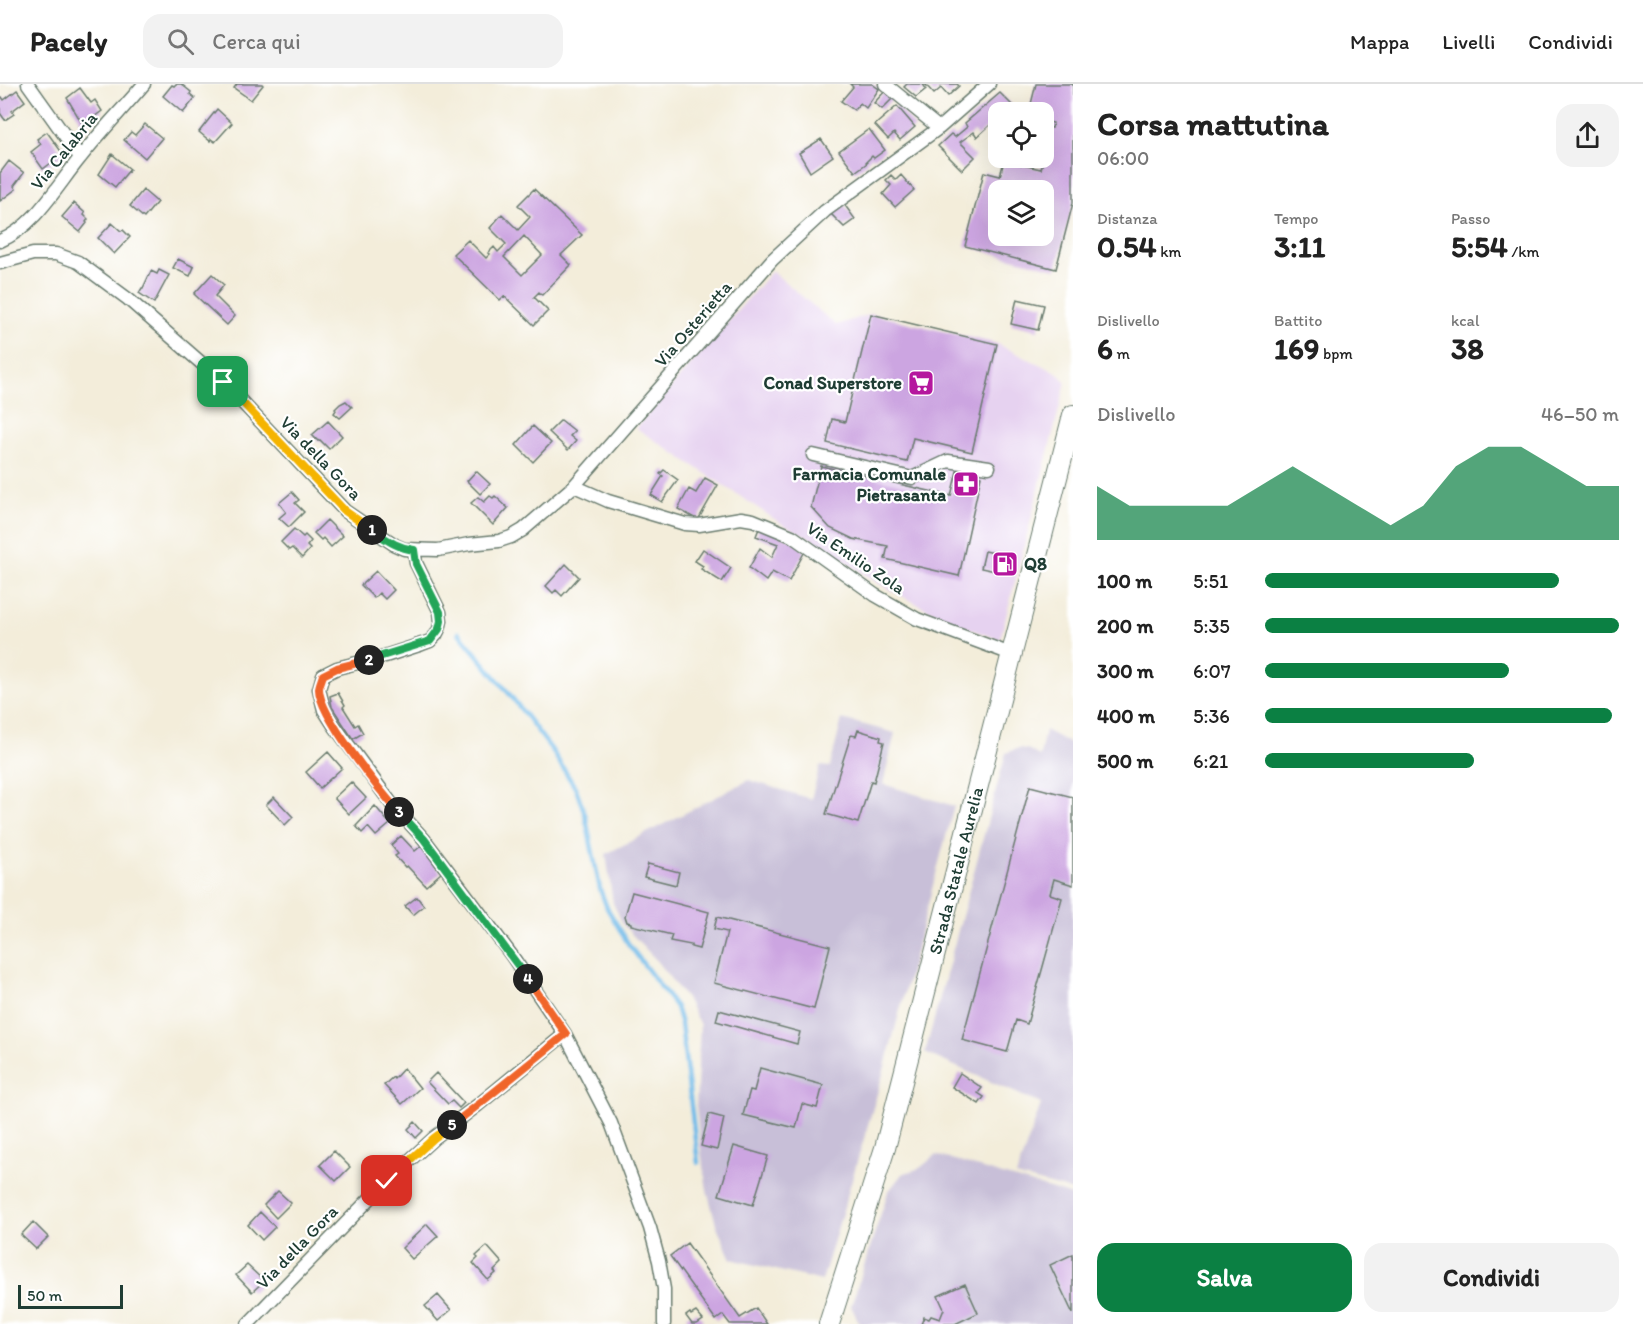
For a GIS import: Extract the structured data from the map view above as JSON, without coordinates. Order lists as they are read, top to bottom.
{
  "streets": {
    "main road": ["Strada Statale Aurelia"],
    "street": [
      "Via Calabria",
      "Via Osterietta",
      "Via della Gora",
      "Via Emilio Zola"
    ]
  },
  "crossings": [
    ["Via Calabria", "Via della Gora"],
    ["Via Osterietta", "Via della Gora"],
    ["Via Osterietta", "Via Emilio Zola"],
    ["Via Emilio Zola", "Strada Statale Aurelia"]
  ],
  "places": {
    "supermarket": ["Conad Superstore"],
    "pharmacy": ["Farmacia Comunale Pietrasanta"],
    "fuel station": ["Q8"]
  },
  "scale_bar": "50 m",
  "page": {
    "header": "Pacely",
    "search": "Cerca qui",
    "nav": ["Mappa", "Livelli", "Condividi"],
    "heading": ["Corsa mattutina", "06:00"],
    "stats": [
      ["Distanza", "0.54 km"],
      ["Tempo", "3:11"],
      ["Passo", "5:54 /km"],
      ["Dislivello", "6 m"],
      ["Battito", "169 bpm"],
      ["kcal", "38"]
    ],
    "chart": ["Dislivello", "46–50 m"],
    "pins": [
      "1",
      "2",
      "3",
      "4",
      "5"
    ],
    "list": [
      {
        "name": "100 m",
        "note": "5:51"
      },
      {
        "name": "200 m",
        "note": "5:35"
      },
      {
        "name": "300 m",
        "note": "6:07"
      },
      {
        "name": "400 m",
        "note": "5:36"
      },
      {
        "name": "500 m",
        "note": "6:21"
      }
    ],
    "buttons": ["Salva", "Condividi"],
    "scale": "50 m"
  }
}
